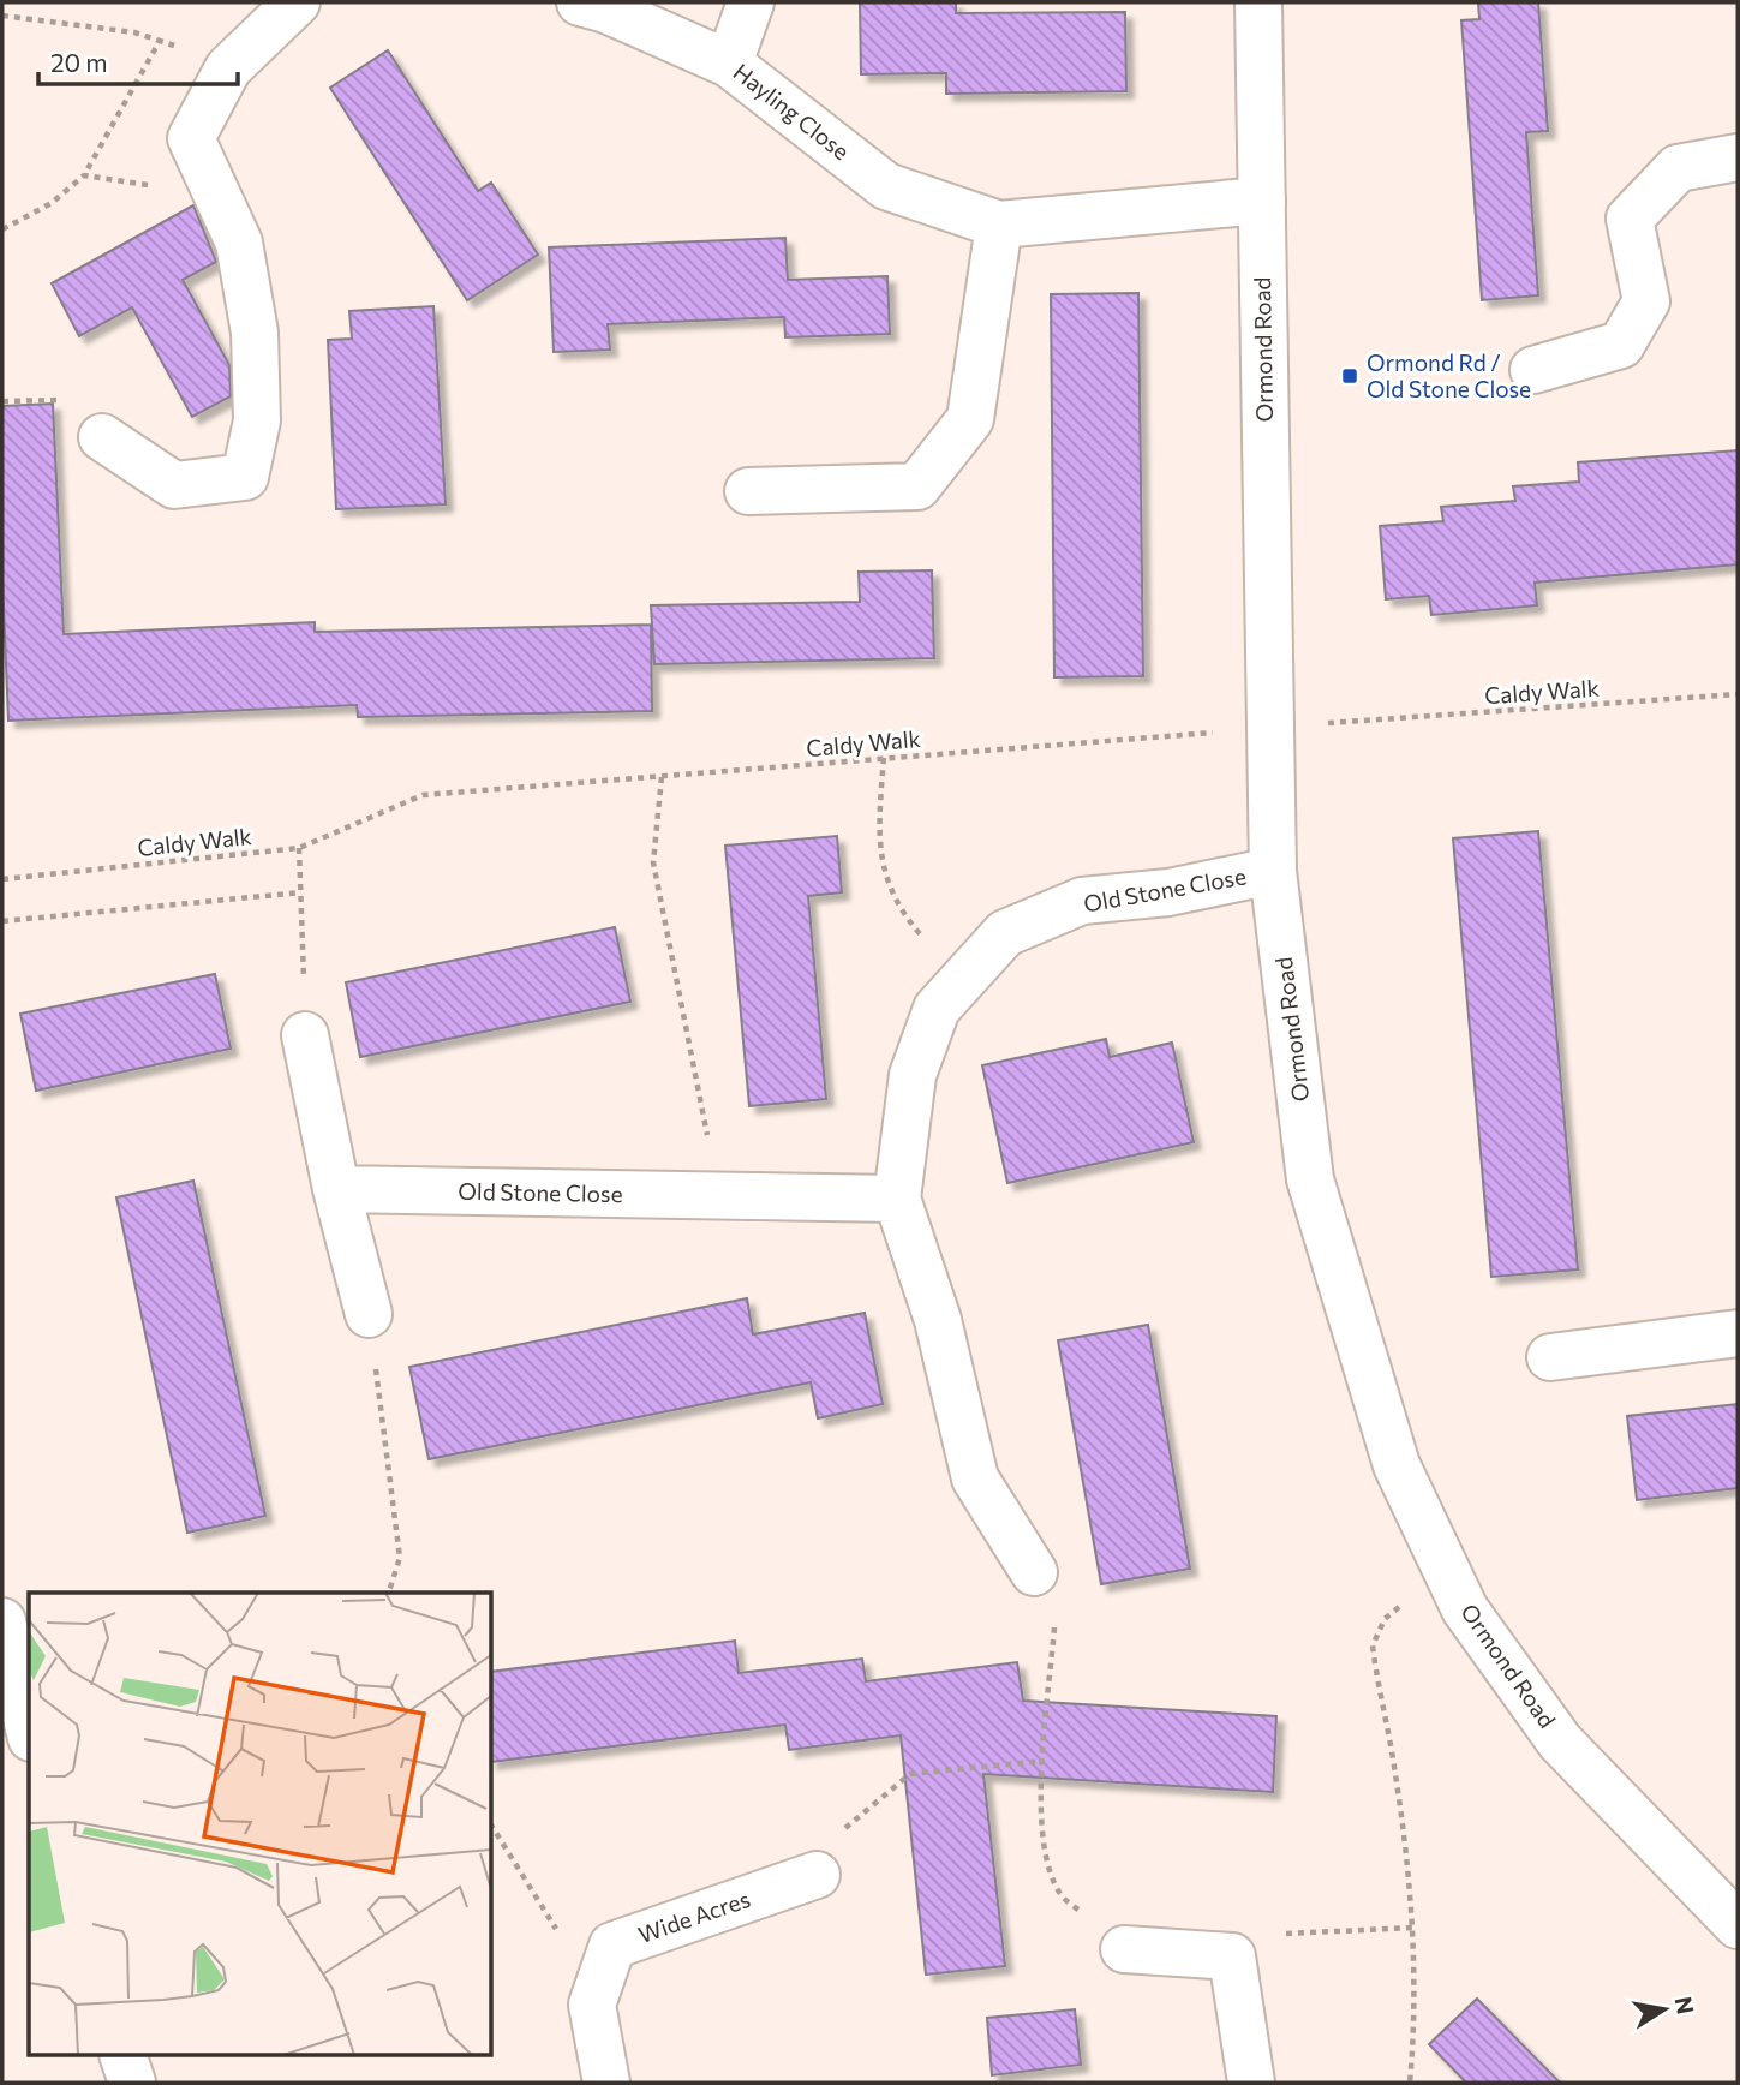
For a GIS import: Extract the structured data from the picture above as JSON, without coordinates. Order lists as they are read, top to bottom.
{
  "streets": {
    "street": [
      "Hayling Close",
      "Ormond Road",
      "Old Stone Close",
      "Wide Acres"
    ],
    "path": ["Caldy Walk"]
  },
  "crossings": [
    ["Hayling Close", "Ormond Road"],
    ["Ormond Road", "Caldy Walk"],
    ["Ormond Road", "Old Stone Close"]
  ],
  "places": {
    "transit": ["Ormond Rd / Old Stone Close"]
  },
  "scale_bar": "20 m",
  "north": "right"
}
